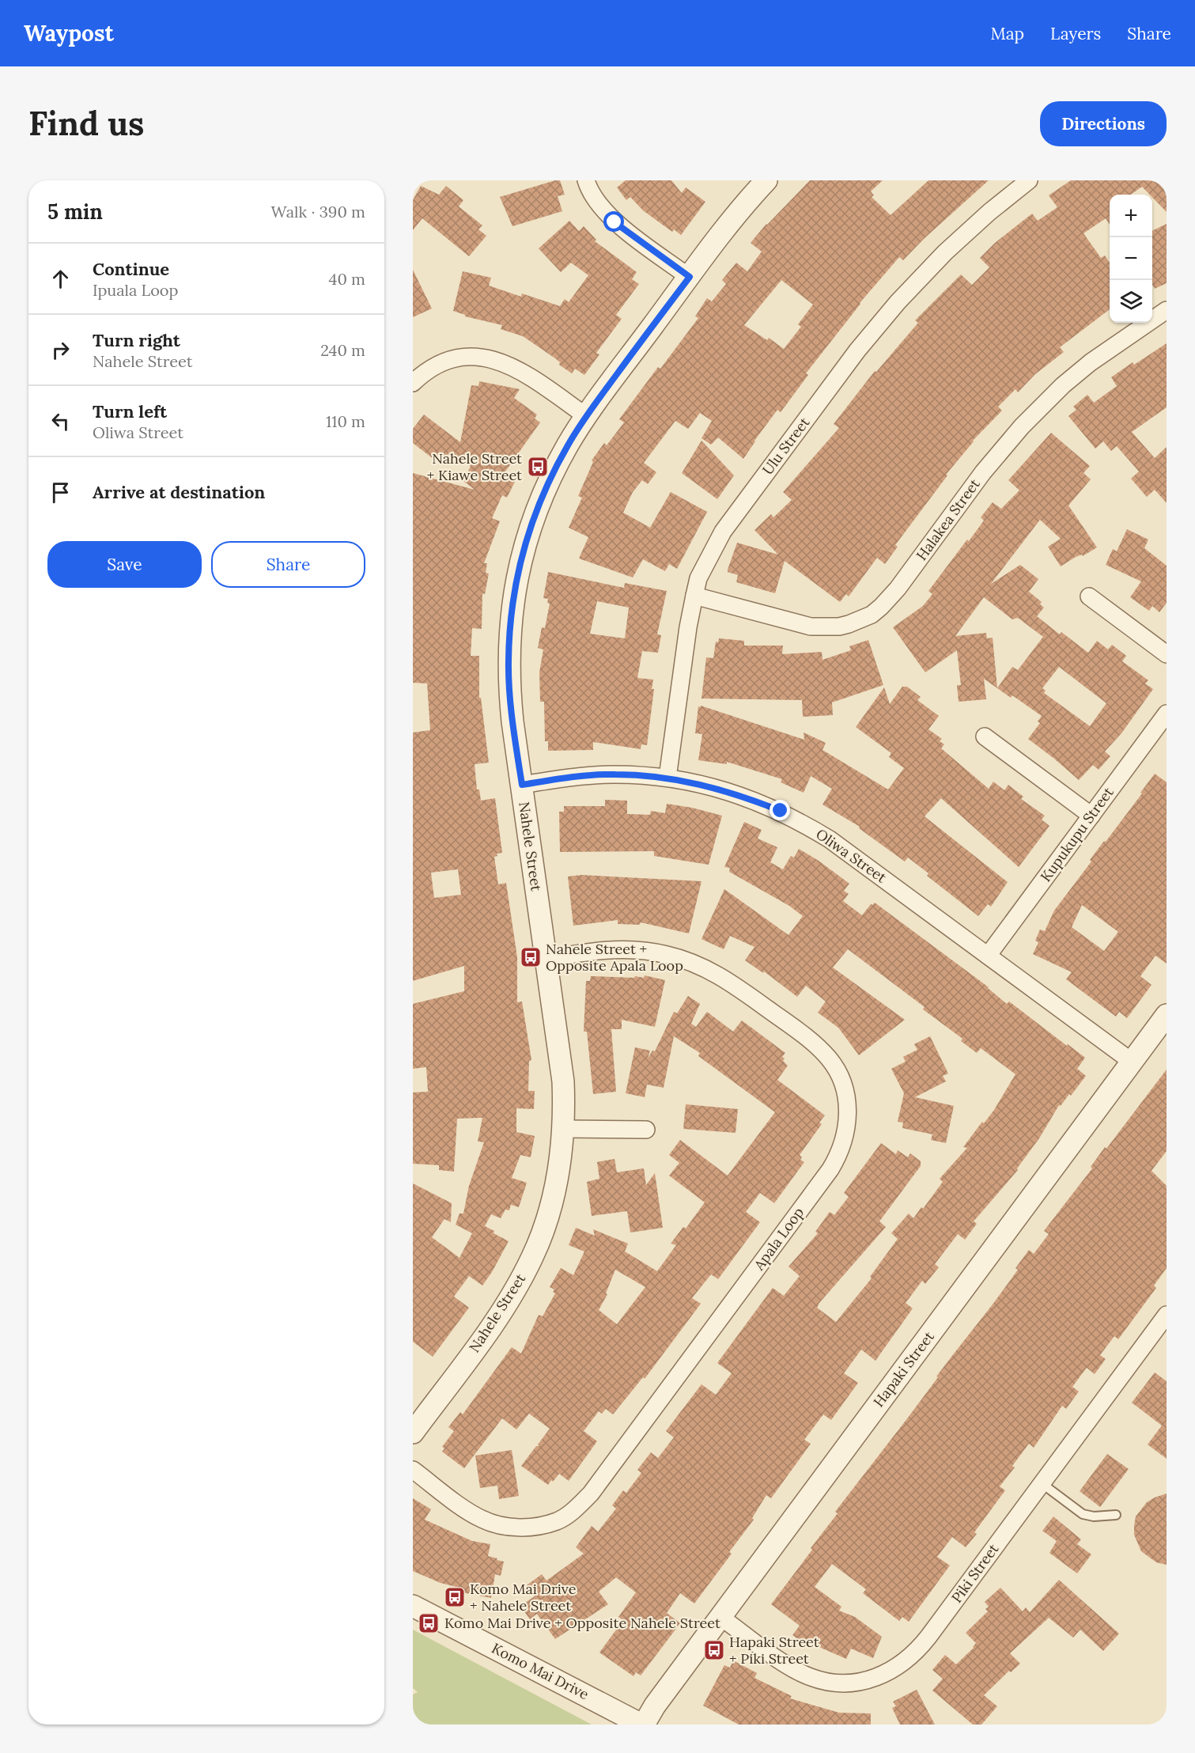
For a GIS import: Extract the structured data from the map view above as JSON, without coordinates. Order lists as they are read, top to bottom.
{
  "streets": {
    "street": [
      "Ulu Street",
      "Halakea Street",
      "Kupukupu Street",
      "Nahele Street",
      "Oliwa Street",
      "Apala Loop",
      "Hapaki Street",
      "Piki Street",
      "Komo Mai Drive"
    ]
  },
  "crossings": [
    ["Ulu Street", "Halakea Street"],
    ["Ulu Street", "Oliwa Street"],
    ["Kupukupu Street", "Oliwa Street"],
    ["Nahele Street", "Oliwa Street"],
    ["Nahele Street", "Apala Loop"],
    ["Oliwa Street", "Hapaki Street"],
    ["Hapaki Street", "Piki Street"],
    ["Hapaki Street", "Komo Mai Drive"]
  ],
  "places": {
    "bus stop": [
      "Nahele Street + Kiawe Street",
      "Nahele Street + Opposite Apala Loop",
      "Komo Mai Drive + Nahele Street",
      "Komo Mai Drive + Opposite Nahele Street",
      "Hapaki Street + Piki Street"
    ]
  },
  "page": {
    "header": "Waypost",
    "nav": ["Map", "Layers", "Share"],
    "buttons": [
      "Directions",
      ["Save", "Share"]
    ],
    "title": "Find us",
    "heading": ["5 min", "Walk · 390 m"],
    "map_buttons": ["+", "−"],
    "list": [
      ["Continue", "Ipuala Loop", "40 m"],
      ["Turn right", "Nahele Street", "240 m"],
      ["Turn left", "Oliwa Street", "110 m"],
      "Arrive at destination"
    ]
  }
}
